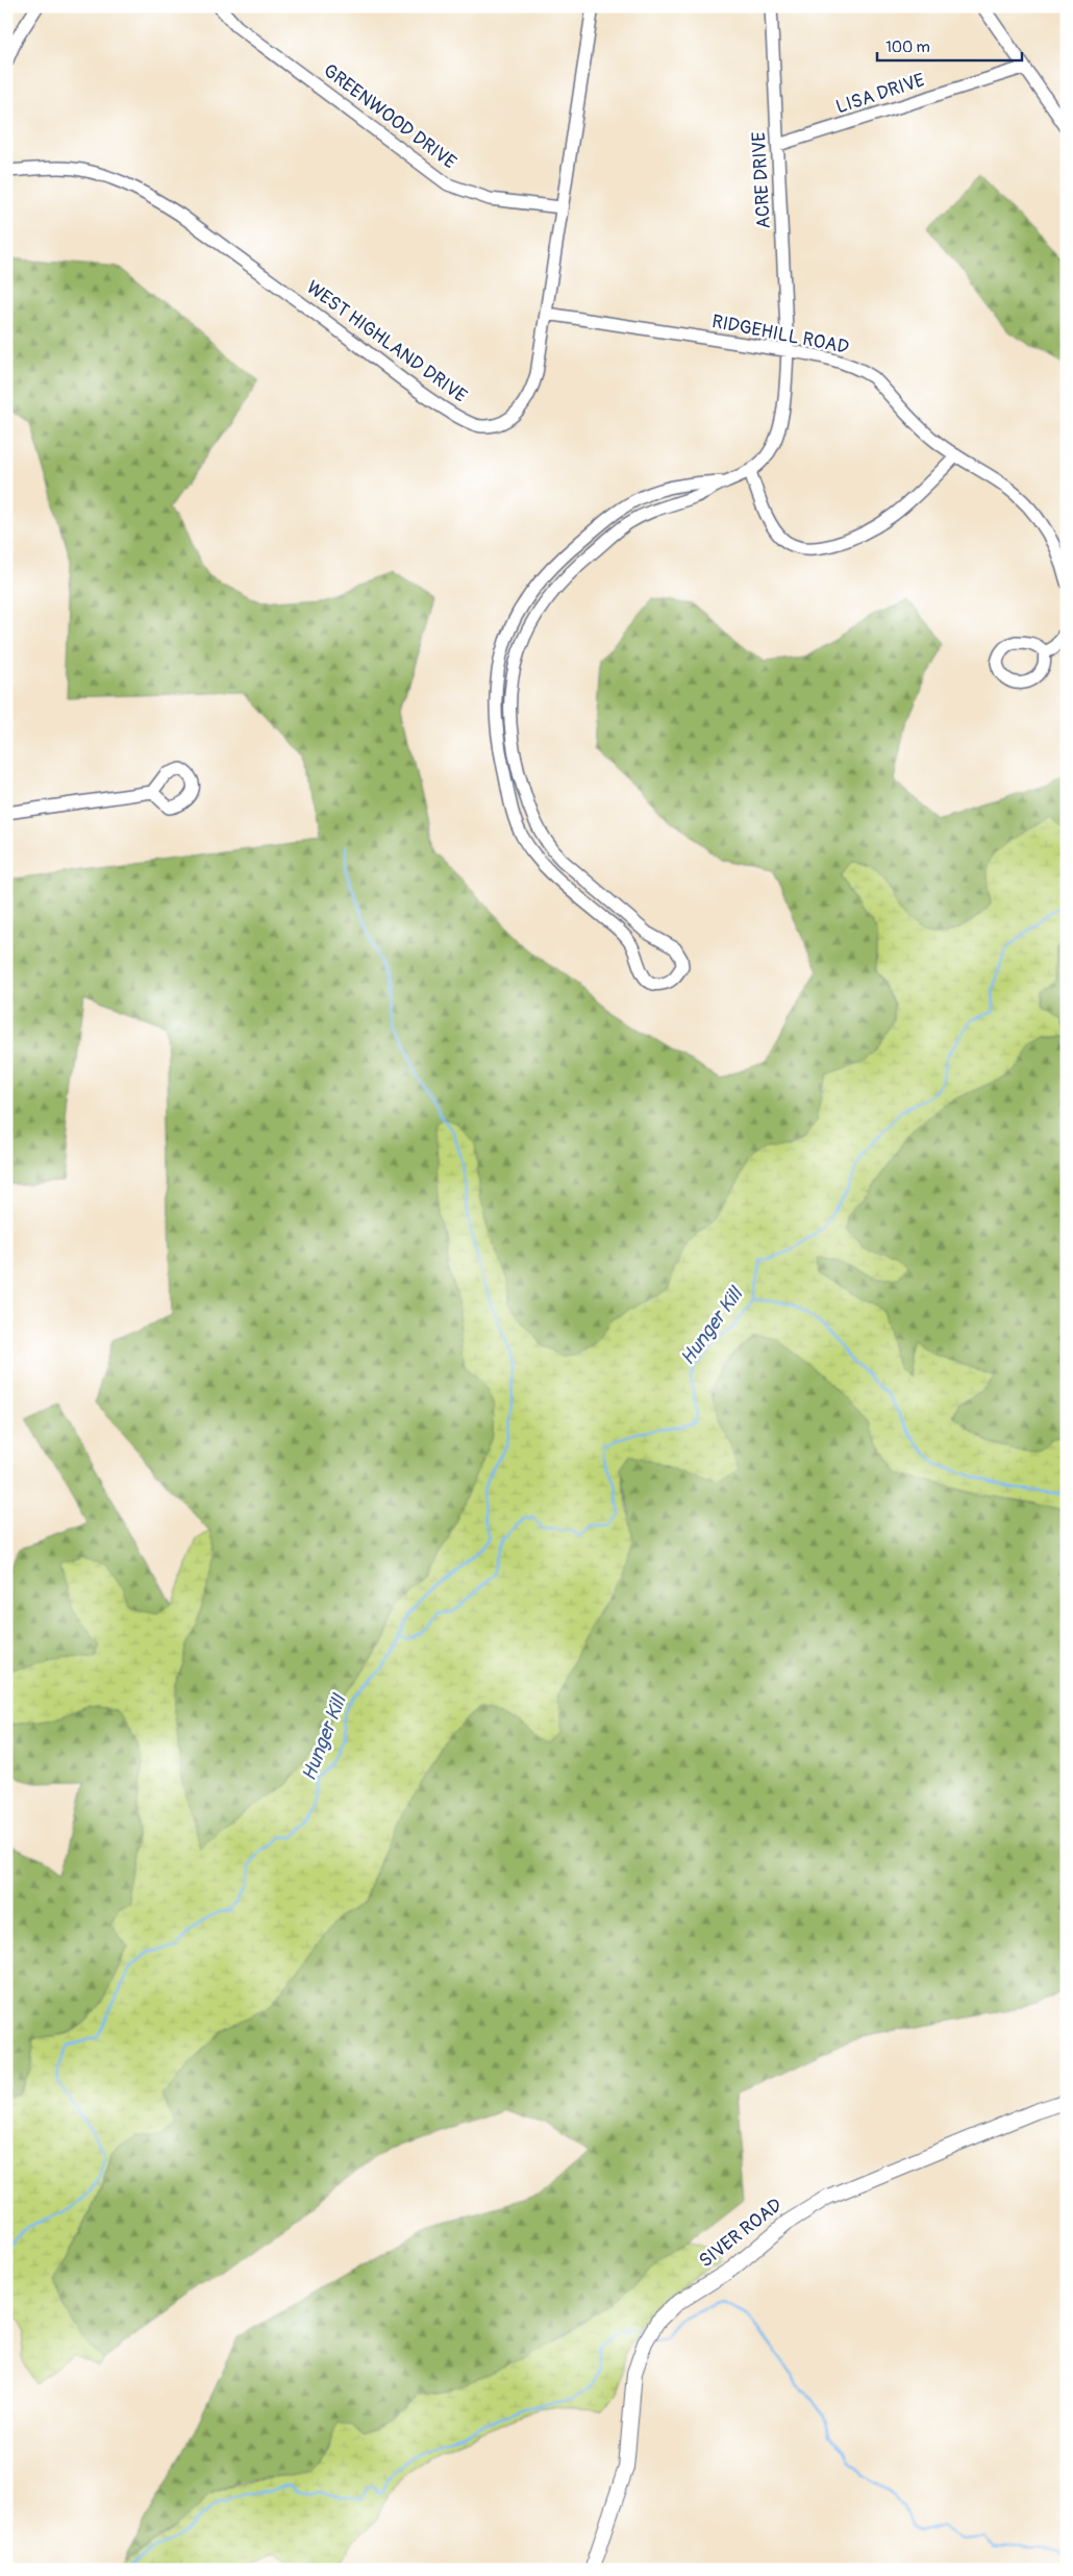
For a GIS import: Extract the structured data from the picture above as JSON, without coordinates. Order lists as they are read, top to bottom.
{
  "streets": {
    "street": [
      "LISA DRIVE",
      "GREENWOOD DRIVE",
      "ACRE DRIVE",
      "RIDGEHILL ROAD",
      "WEST HIGHLAND DRIVE",
      "SIVER ROAD"
    ]
  },
  "crossings": [
    ["LISA DRIVE", "ACRE DRIVE"],
    ["GREENWOOD DRIVE", "WEST HIGHLAND DRIVE"],
    ["ACRE DRIVE", "RIDGEHILL ROAD"],
    ["RIDGEHILL ROAD", "WEST HIGHLAND DRIVE"]
  ],
  "water": ["Hunger Kill"],
  "scale_bar": "100 m"
}
